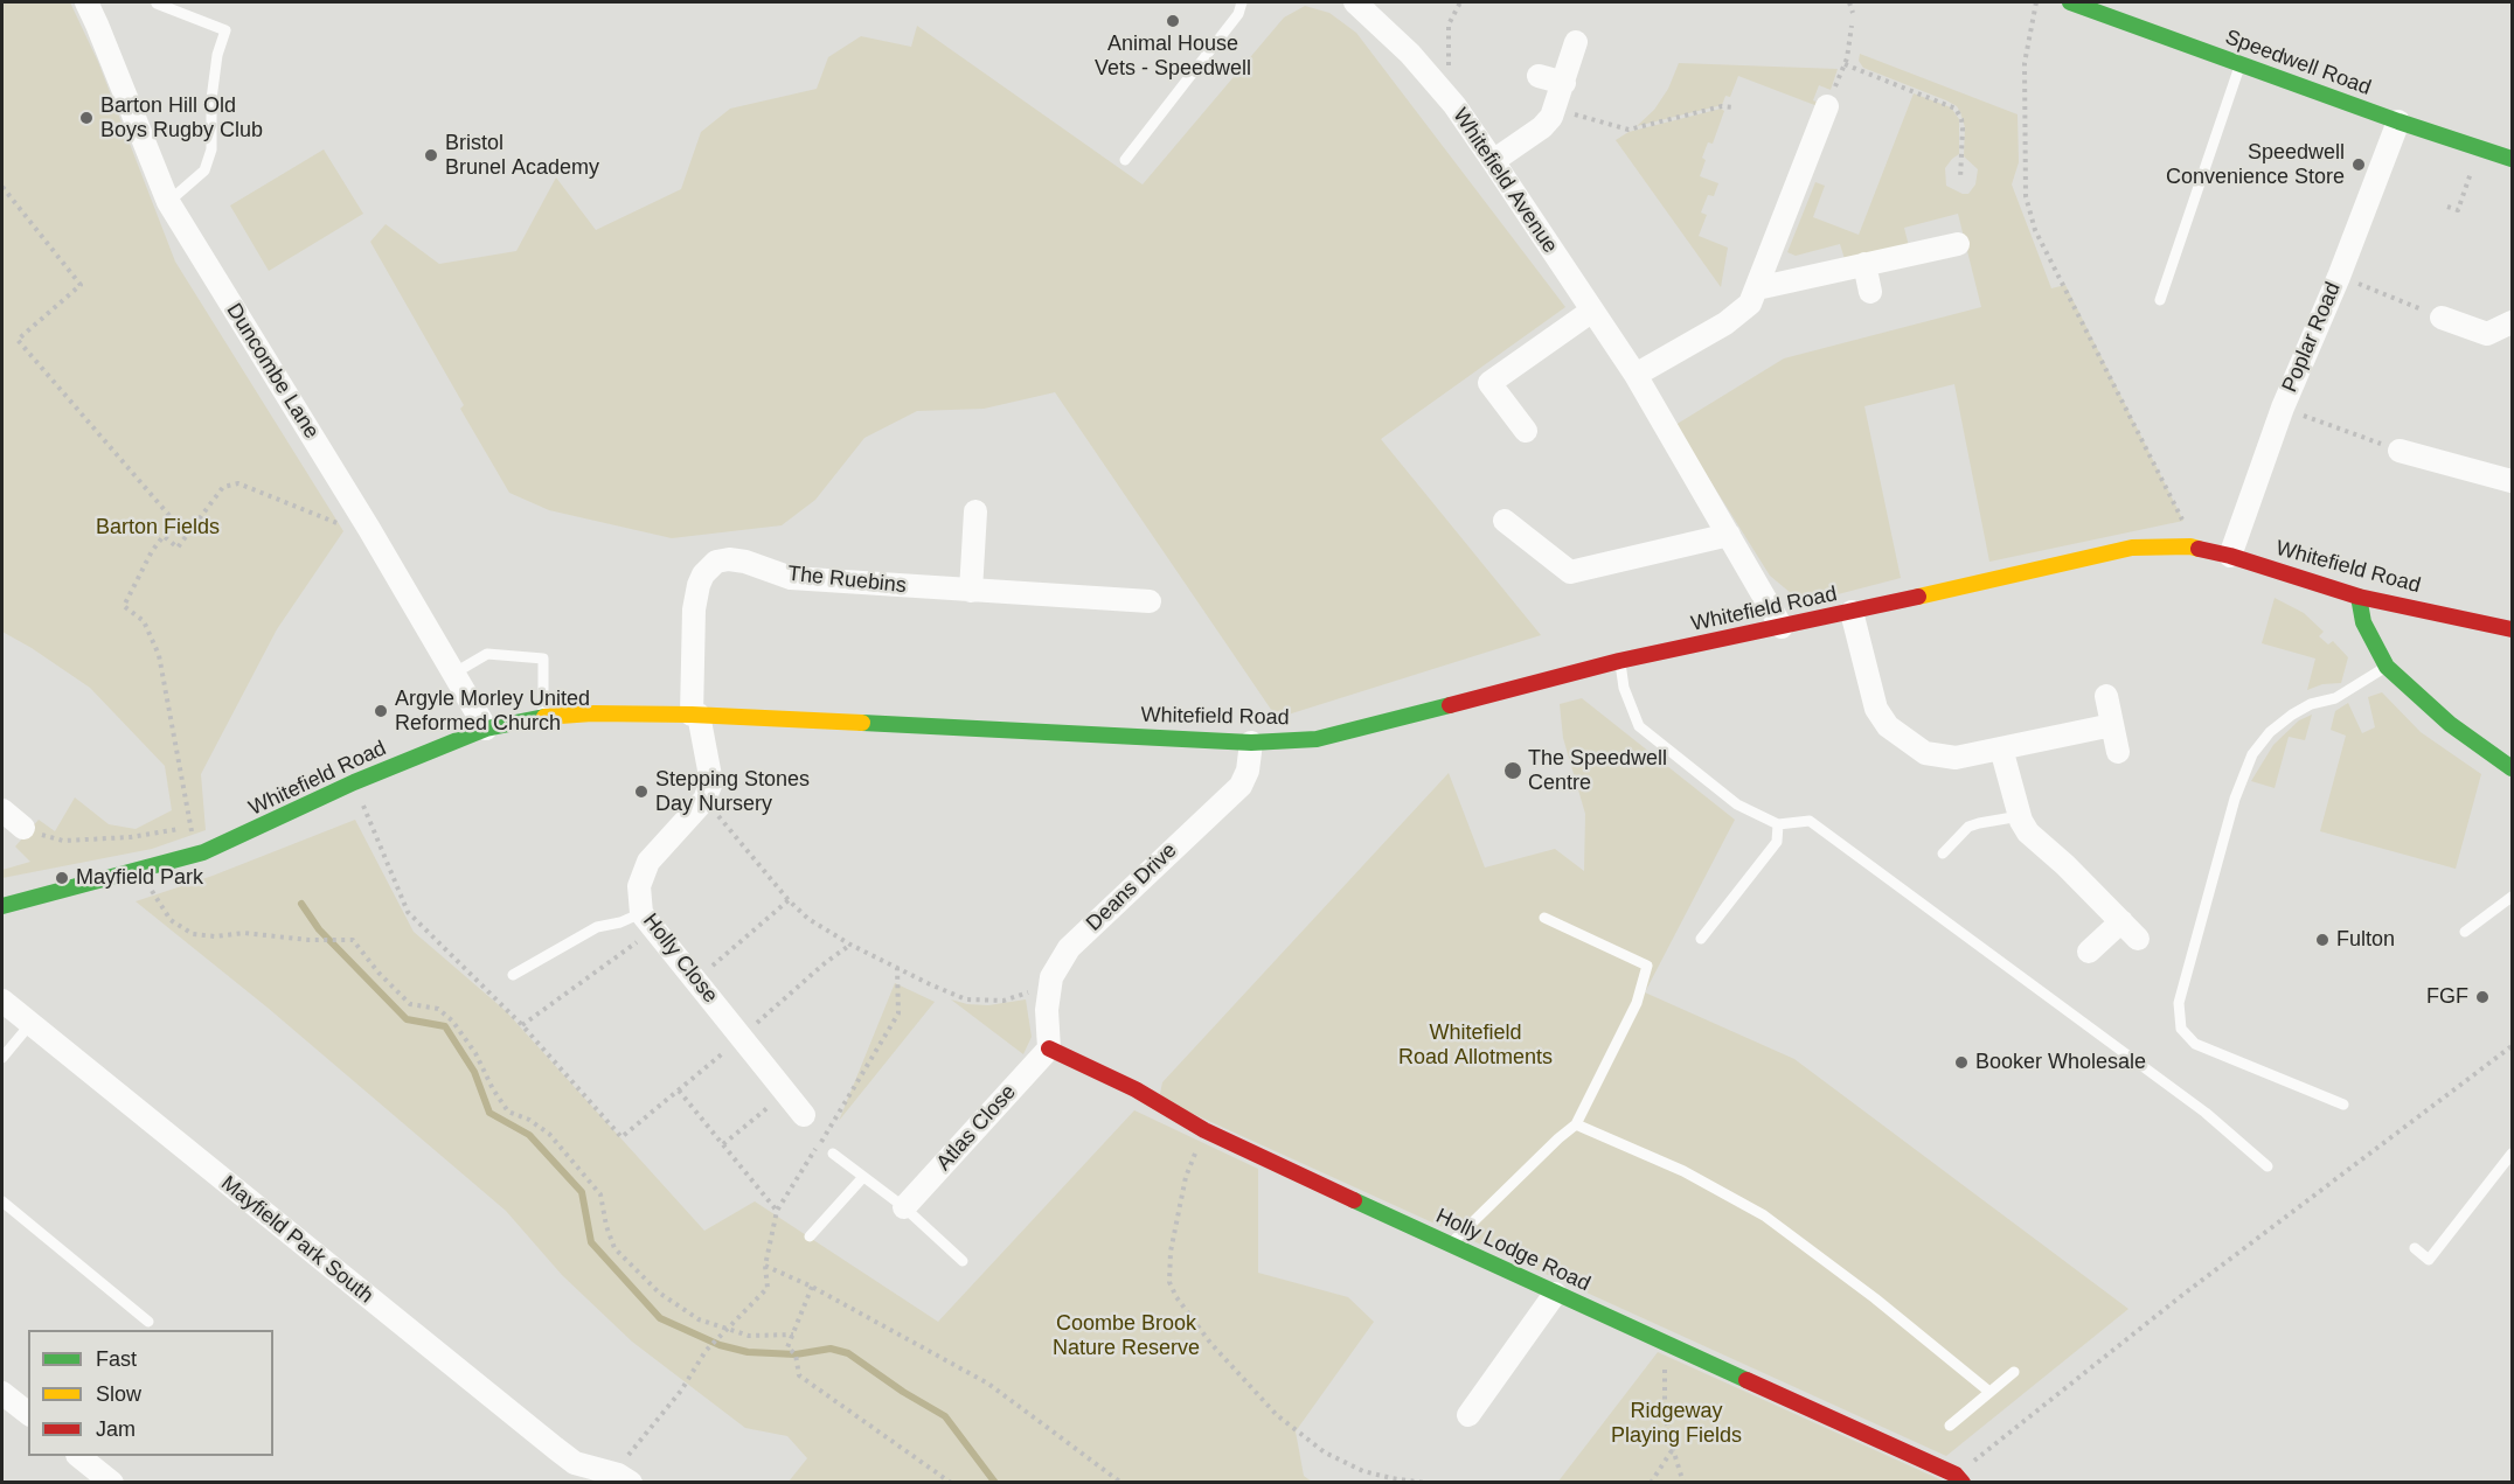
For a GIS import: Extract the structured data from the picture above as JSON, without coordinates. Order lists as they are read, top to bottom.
{
  "streets": {
    "main road": ["Speedwell Road", "Whitefield Road", "Holly Lodge Road"],
    "street": [
      "Whitefield Avenue",
      "Poplar Road",
      "Duncombe Lane",
      "The Ruebins",
      "Deans Drive",
      "Holly Close",
      "Atlas Close",
      "Mayfield Park South"
    ]
  },
  "crossings": [
    ["Speedwell Road", "Poplar Road"],
    ["Whitefield Avenue", "Whitefield Road"],
    ["Poplar Road", "Whitefield Road"],
    ["Duncombe Lane", "Whitefield Road"],
    ["Whitefield Road", "The Ruebins"],
    ["Whitefield Road", "Deans Drive"],
    ["Deans Drive", "Atlas Close"],
    ["Deans Drive", "Holly Lodge Road"],
    ["Atlas Close", "Holly Lodge Road"]
  ],
  "parks": [
    "Barton Fields",
    "Whitefield Road Allotments",
    "Coombe Brook Nature Reserve",
    "Ridgeway Playing Fields"
  ],
  "places": [
    "Animal House Vets - Speedwell",
    "Barton Hill Old Boys Rugby Club",
    "Bristol Brunel Academy",
    "Speedwell Convenience Store",
    "Argyle Morley United Reformed Church",
    "The Speedwell Centre",
    "Stepping Stones Day Nursery",
    "Mayfield Park",
    "Fulton",
    "FGF",
    "Booker Wholesale"
  ],
  "legend": ["Fast", "Slow", "Jam"]
}
